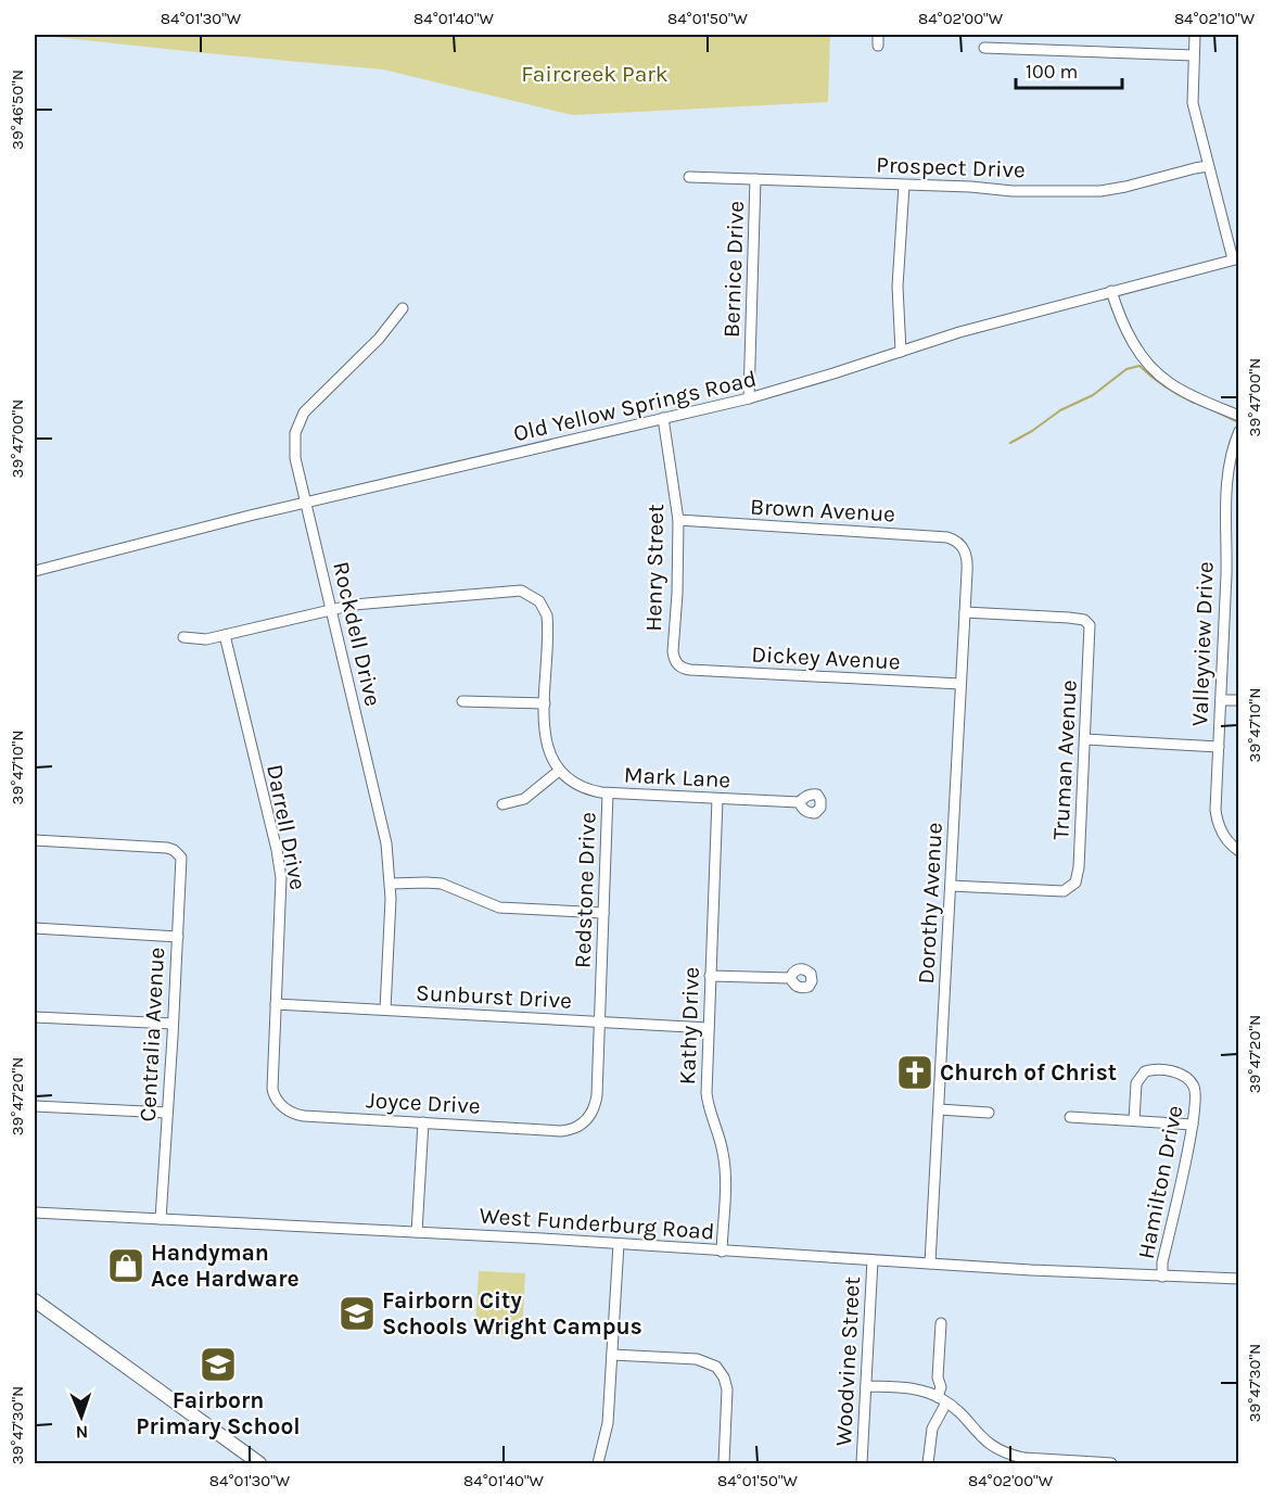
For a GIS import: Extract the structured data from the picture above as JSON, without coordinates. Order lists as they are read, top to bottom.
{
  "streets": {
    "street": [
      "Prospect Drive",
      "Bernice Drive",
      "Old Yellow Springs Road",
      "Brown Avenue",
      "Henry Street",
      "Rockdell Drive",
      "Valleyview Drive",
      "Dickey Avenue",
      "Truman Avenue",
      "Mark Lane",
      "Darrell Drive",
      "Redstone Drive",
      "Dorothy Avenue",
      "Sunburst Drive",
      "Kathy Drive",
      "Centralia Avenue",
      "Joyce Drive",
      "Hamilton Drive",
      "West Funderburg Road",
      "Woodvine Street"
    ]
  },
  "crossings": [
    ["Prospect Drive", "Bernice Drive"],
    ["Bernice Drive", "Old Yellow Springs Road"],
    ["Old Yellow Springs Road", "Henry Street"],
    ["Old Yellow Springs Road", "Rockdell Drive"],
    ["Brown Avenue", "Henry Street"],
    ["Brown Avenue", "Dorothy Avenue"],
    ["Henry Street", "Dickey Avenue"],
    ["Rockdell Drive", "Sunburst Drive"],
    ["Dickey Avenue", "Dorothy Avenue"],
    ["Truman Avenue", "Dorothy Avenue"],
    ["Mark Lane", "Redstone Drive"],
    ["Mark Lane", "Kathy Drive"],
    ["Darrell Drive", "Sunburst Drive"],
    ["Darrell Drive", "Joyce Drive"],
    ["Redstone Drive", "Sunburst Drive"],
    ["Redstone Drive", "Joyce Drive"],
    ["Dorothy Avenue", "West Funderburg Road"],
    ["Sunburst Drive", "Kathy Drive"],
    ["Kathy Drive", "West Funderburg Road"],
    ["Centralia Avenue", "West Funderburg Road"],
    ["Hamilton Drive", "West Funderburg Road"],
    ["West Funderburg Road", "Woodvine Street"]
  ],
  "parks": ["Faircreek Park"],
  "places": {
    "church": ["Church of Christ"],
    "shop": ["Handyman Ace Hardware"],
    "school or university": ["Fairborn City Schools Wright Campus", "Fairborn Primary School"]
  },
  "scale_bar": "100 m",
  "north": "bottom",
  "coordinates": [
    "84°01'30\"W",
    "84°01'40\"W",
    "84°01'50\"W",
    "84°02'00\"W",
    "84°02'10\"W",
    "39°46'50\"N",
    "39°47'00\"N",
    "39°47'10\"N",
    "39°47'20\"N",
    "39°47'30\"N"
  ]
}
